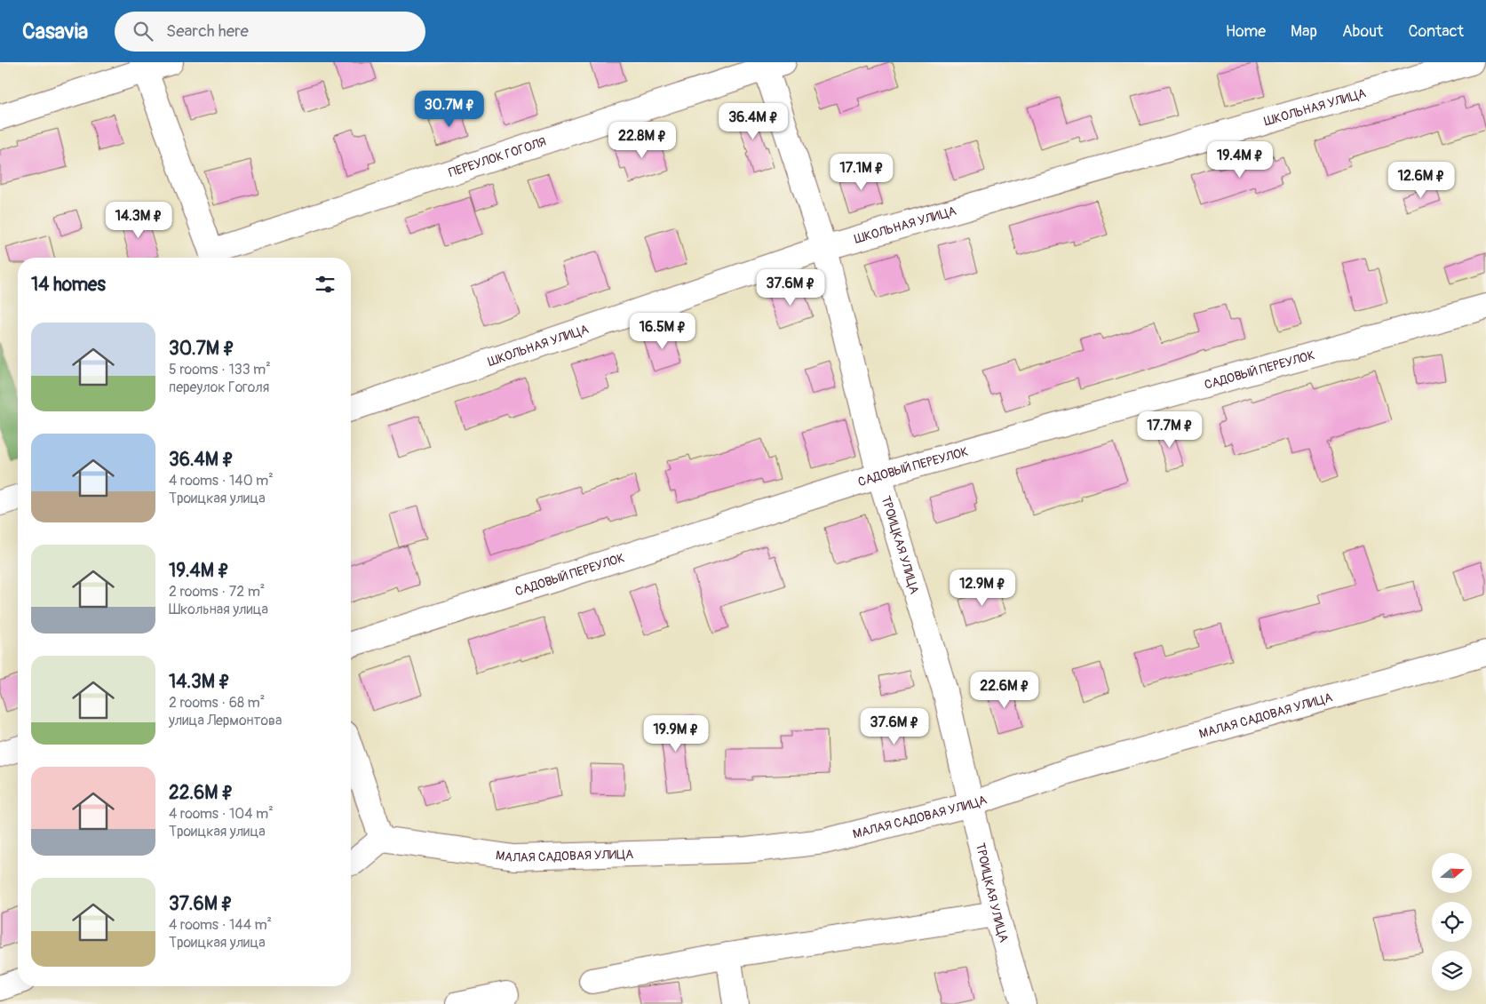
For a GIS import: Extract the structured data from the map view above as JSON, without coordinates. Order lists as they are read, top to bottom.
{
  "streets": {
    "street": [
      "ШКОЛЬНАЯ УЛИЦА",
      "ПЕРЕУЛОК ГОГОЛЯ",
      "САДОВЫЙ ПЕРЕУЛОК",
      "ТРОИЦКАЯ УЛИЦА",
      "МАЛАЯ САДОВАЯ УЛИЦА"
    ]
  },
  "crossings": [
    ["ШКОЛЬНАЯ УЛИЦА", "ТРОИЦКАЯ УЛИЦА"],
    ["ПЕРЕУЛОК ГОГОЛЯ", "ТРОИЦКАЯ УЛИЦА"],
    ["САДОВЫЙ ПЕРЕУЛОК", "ТРОИЦКАЯ УЛИЦА"],
    ["ТРОИЦКАЯ УЛИЦА", "МАЛАЯ САДОВАЯ УЛИЦА"]
  ],
  "north": "right",
  "page": {
    "header": "Casavia",
    "search": "Search here",
    "nav": [
      "Home",
      "Map",
      "About",
      "Contact"
    ],
    "price": [
      "30.7M ₽",
      "36.4M ₽",
      "22.8M ₽",
      "19.4M ₽",
      "17.1M ₽",
      "12.6M ₽",
      "14.3M ₽",
      "37.6M ₽",
      "16.5M ₽",
      "17.7M ₽",
      "12.9M ₽",
      "22.6M ₽",
      "37.6M ₽",
      "19.9M ₽"
    ],
    "heading": "14 homes",
    "list": [
      {
        "name": "30.7M ₽",
        "note": "5 rooms · 133 m² · переулок Гоголя"
      },
      {
        "name": "36.4M ₽",
        "note": "4 rooms · 140 m² · Троицкая улица"
      },
      {
        "name": "19.4M ₽",
        "note": "2 rooms · 72 m² · Школьная улица"
      },
      {
        "name": "14.3M ₽",
        "note": "2 rooms · 68 m² · улица Лермонтова"
      },
      {
        "name": "22.6M ₽",
        "note": "4 rooms · 104 m² · Троицкая улица"
      },
      {
        "name": "37.6M ₽",
        "note": "4 rooms · 144 m² · Троицкая улица"
      }
    ]
  }
}
